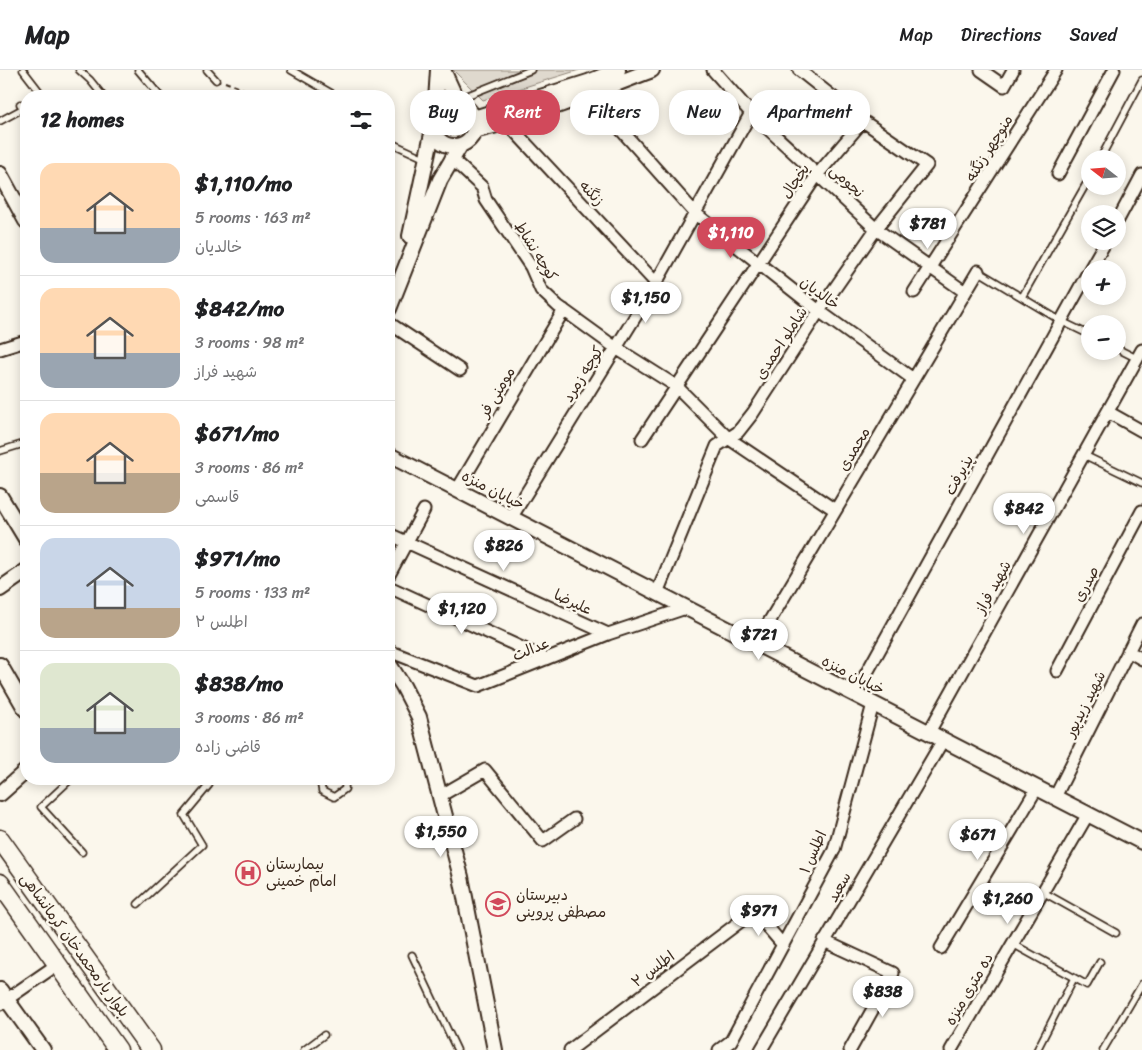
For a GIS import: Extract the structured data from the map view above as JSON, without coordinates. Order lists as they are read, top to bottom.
{
  "streets": {
    "main road": ["بلوار یارمحمدخان کرمانشاهی"],
    "street": [
      "منوچهر زنگنه",
      "یخچال",
      "نجومی",
      "زنگنه",
      "کوچه نشاط",
      "خالدیان",
      "شاملو احمدی",
      "کوچه زمرد",
      "مومنی فر",
      "محمدی",
      "پذیرفت",
      "خیابان منزه",
      "صدری",
      "شهید فراز",
      "علیرضا",
      "عدالت",
      "شهید زیدپور",
      "اطلس ۱",
      "سعید",
      "اطلس ۲",
      "ده متری منزه"
    ]
  },
  "crossings": [
    ["منوچهر زنگنه", "نجومی"],
    ["یخچال", "نجومی"],
    ["یخچال", "کوچه نشاط"],
    ["یخچال", "خالدیان"],
    ["نجومی", "شاملو احمدی"],
    ["نجومی", "محمدی"],
    ["زنگنه", "کوچه زمرد"],
    ["کوچه نشاط", "شاملو احمدی"],
    ["کوچه نشاط", "کوچه زمرد"],
    ["کوچه نشاط", "مومنی فر"],
    ["کوچه نشاط", "محمدی"],
    ["خالدیان", "شاملو احمدی"],
    ["خالدیان", "کوچه زمرد"],
    ["خالدیان", "محمدی"],
    ["شاملو احمدی", "خیابان منزه"],
    ["کوچه زمرد", "خیابان منزه"],
    ["مومنی فر", "خیابان منزه"],
    ["محمدی", "خیابان منزه"],
    ["پذیرفت", "خیابان منزه"],
    ["خیابان منزه", "شهید فراز"],
    ["خیابان منزه", "عدالت"],
    ["خیابان منزه", "شهید زیدپور"],
    ["خیابان منزه", "اطلس ۱"],
    ["خیابان منزه", "سعید"],
    ["خیابان منزه", "ده متری منزه"],
    ["علیرضا", "عدالت"],
    ["اطلس ۱", "اطلس ۲"]
  ],
  "places": {
    "hospital": ["بیمارستان امام خمینی"],
    "school or university": ["دبیرستان مصطفی پروینی"]
  },
  "north": "left",
  "page": {
    "header": "Map",
    "nav": ["Map", "Directions", "Saved"],
    "chip": [
      "Buy",
      "Rent",
      "Filters",
      "New",
      "Apartment"
    ],
    "heading": "12 homes",
    "map_buttons": ["+", "−"],
    "list": [
      {
        "name": "$1,110/mo",
        "note": "5 rooms · 163 m² · خالدیان"
      },
      {
        "name": "$842/mo",
        "note": "3 rooms · 98 m² · شهید فراز"
      },
      {
        "name": "$671/mo",
        "note": "3 rooms · 86 m² · قاسمی"
      },
      {
        "name": "$971/mo",
        "note": "5 rooms · 133 m² · اطلس ۲"
      },
      {
        "name": "$838/mo",
        "note": "3 rooms · 86 m² · قاضی زاده"
      }
    ],
    "price": [
      "$781",
      "$1,110",
      "$1,150",
      "$842",
      "$826",
      "$1,120",
      "$721",
      "$1,550",
      "$671",
      "$1,260",
      "$971",
      "$838"
    ]
  }
}
